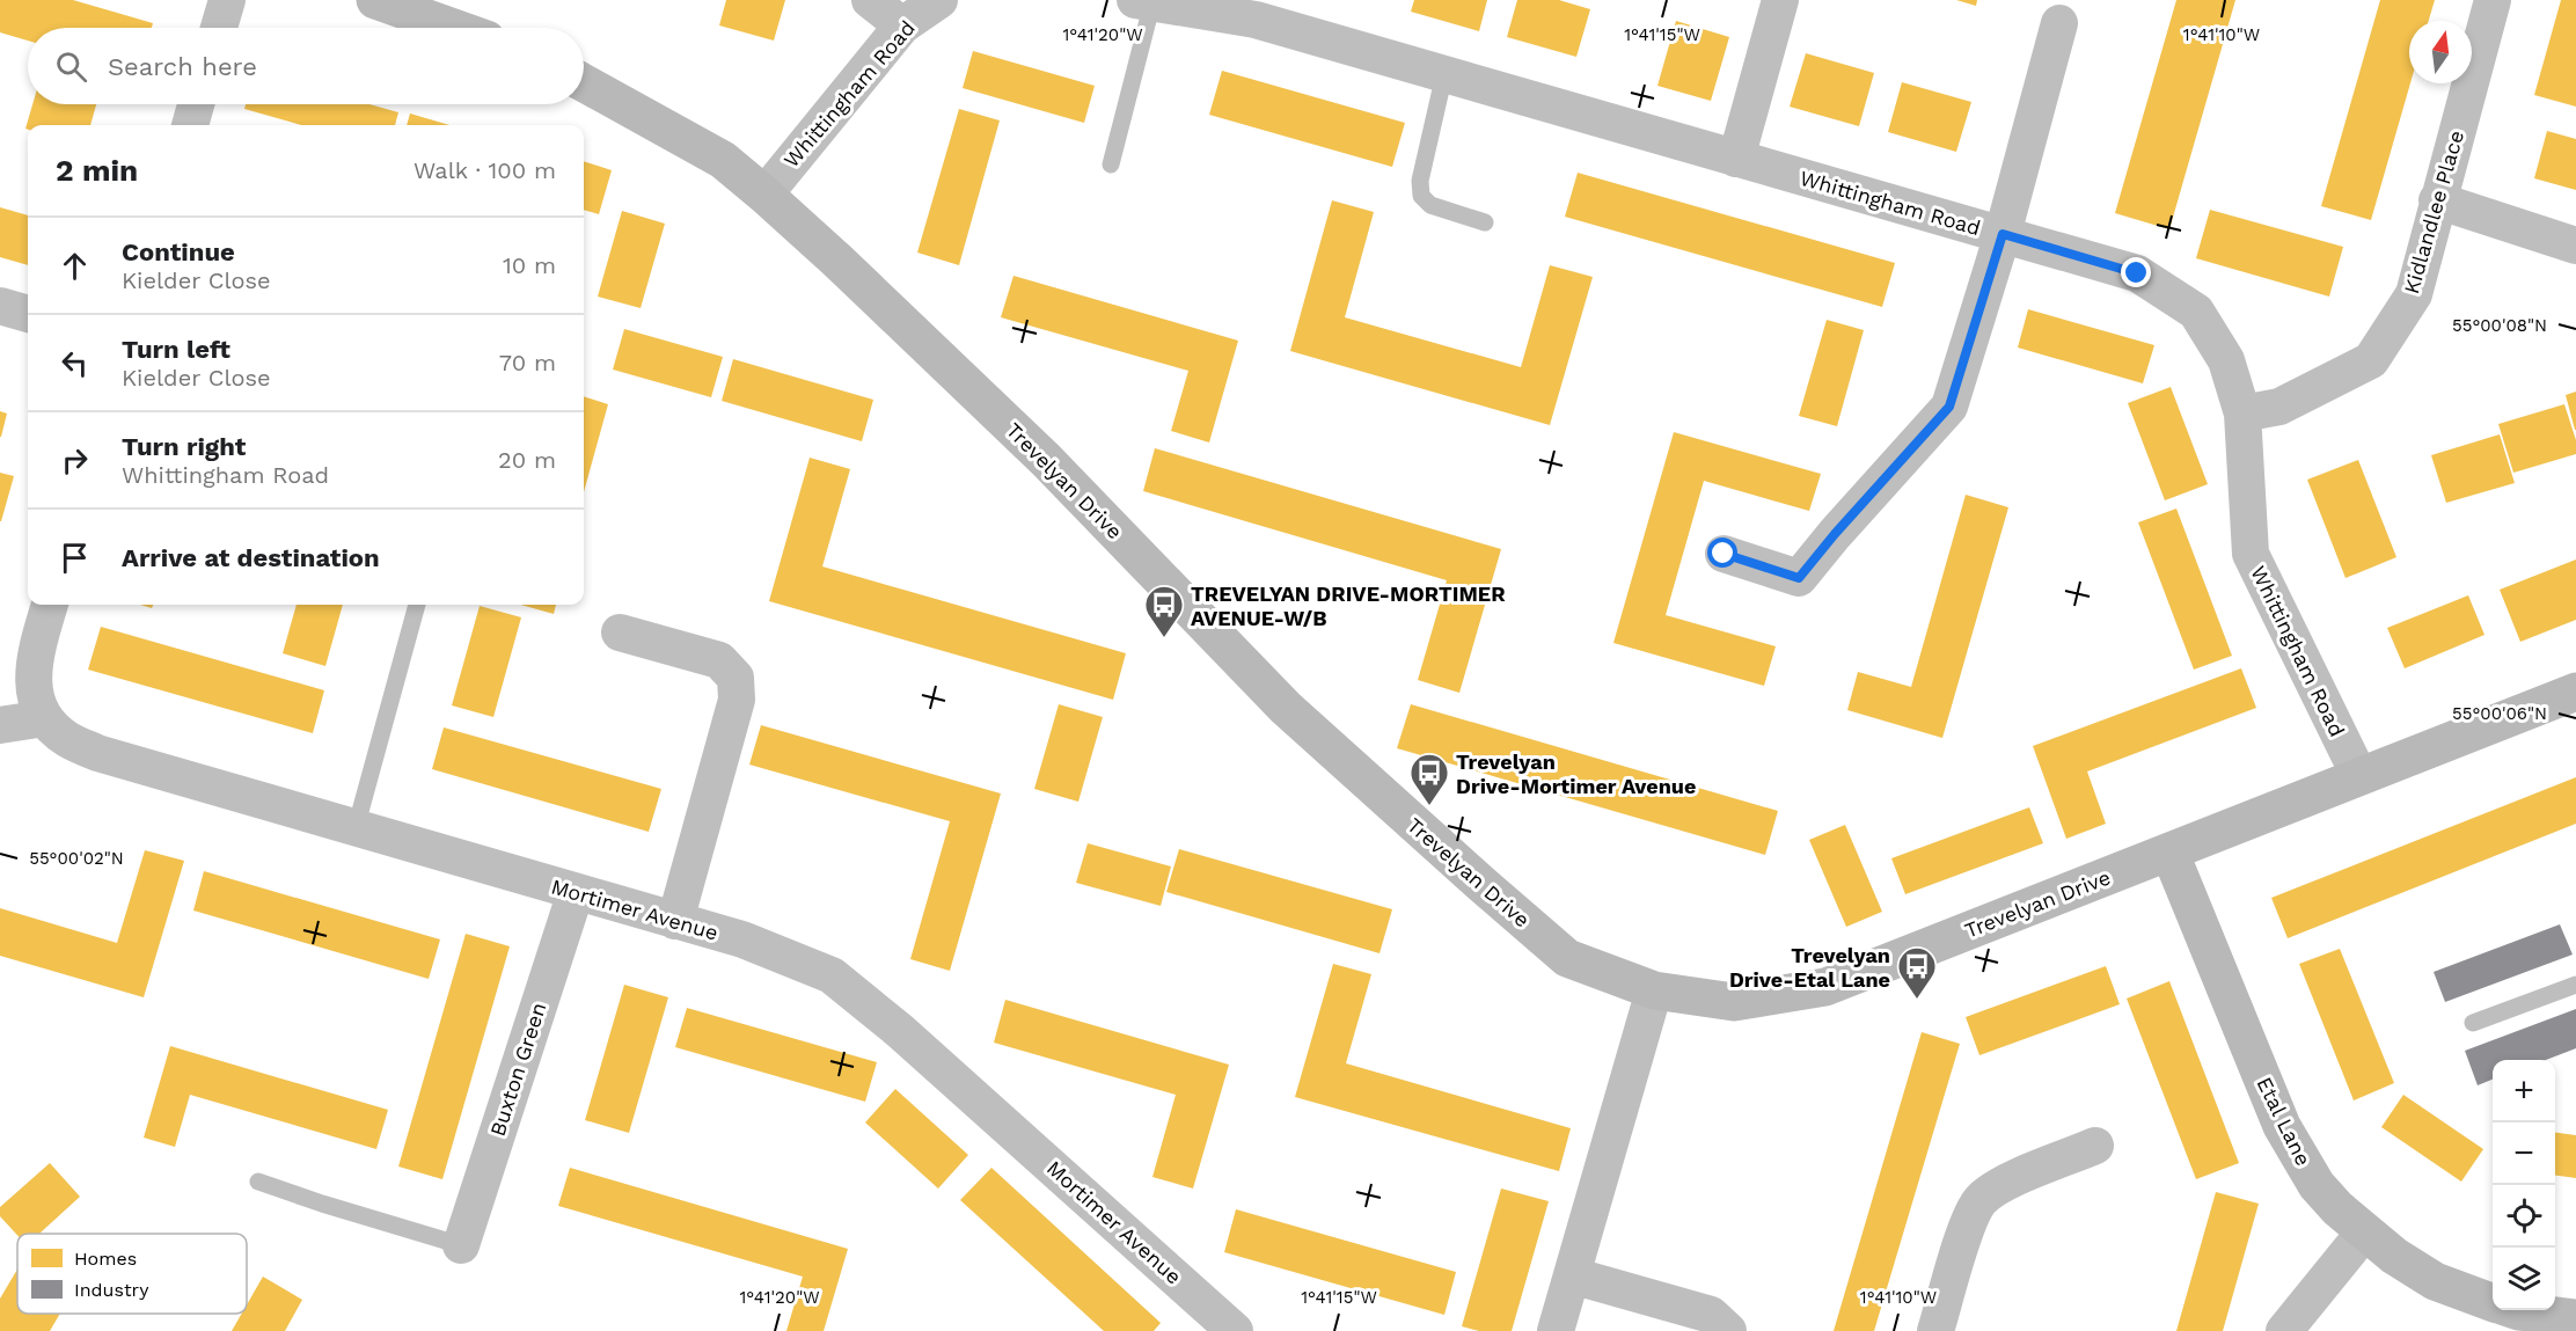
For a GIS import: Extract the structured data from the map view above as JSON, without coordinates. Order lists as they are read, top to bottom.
{
  "streets": {
    "street": [
      "Whittingham Road",
      "Kidlandlee Place",
      "Trevelyan Drive",
      "Mortimer Avenue",
      "Buxton Green",
      "Etal Lane"
    ]
  },
  "crossings": [
    ["Whittingham Road", "Kidlandlee Place"],
    ["Whittingham Road", "Trevelyan Drive"],
    ["Trevelyan Drive", "Etal Lane"],
    ["Mortimer Avenue", "Buxton Green"]
  ],
  "places": {
    "bus stop": ["TREVELYAN DRIVE-MORTIMER AVENUE-W/B", "Trevelyan Drive-Mortimer Avenue", "Trevelyan Drive-Etal Lane"]
  },
  "legend": ["Homes", "Industry"],
  "north": "top",
  "page": {
    "search": "Search here",
    "heading": ["2 min", "Walk · 100 m"],
    "list": [
      ["Continue", "Kielder Close", "10 m"],
      ["Turn left", "Kielder Close", "70 m"],
      ["Turn right", "Whittingham Road", "20 m"],
      "Arrive at destination"
    ],
    "map_buttons": ["+", "−"]
  },
  "coordinates": [
    "1°41'20\"W",
    "1°41'15\"W",
    "1°41'10\"W",
    "55°00'08\"N",
    "55°00'06\"N",
    "55°00'02\"N"
  ]
}
